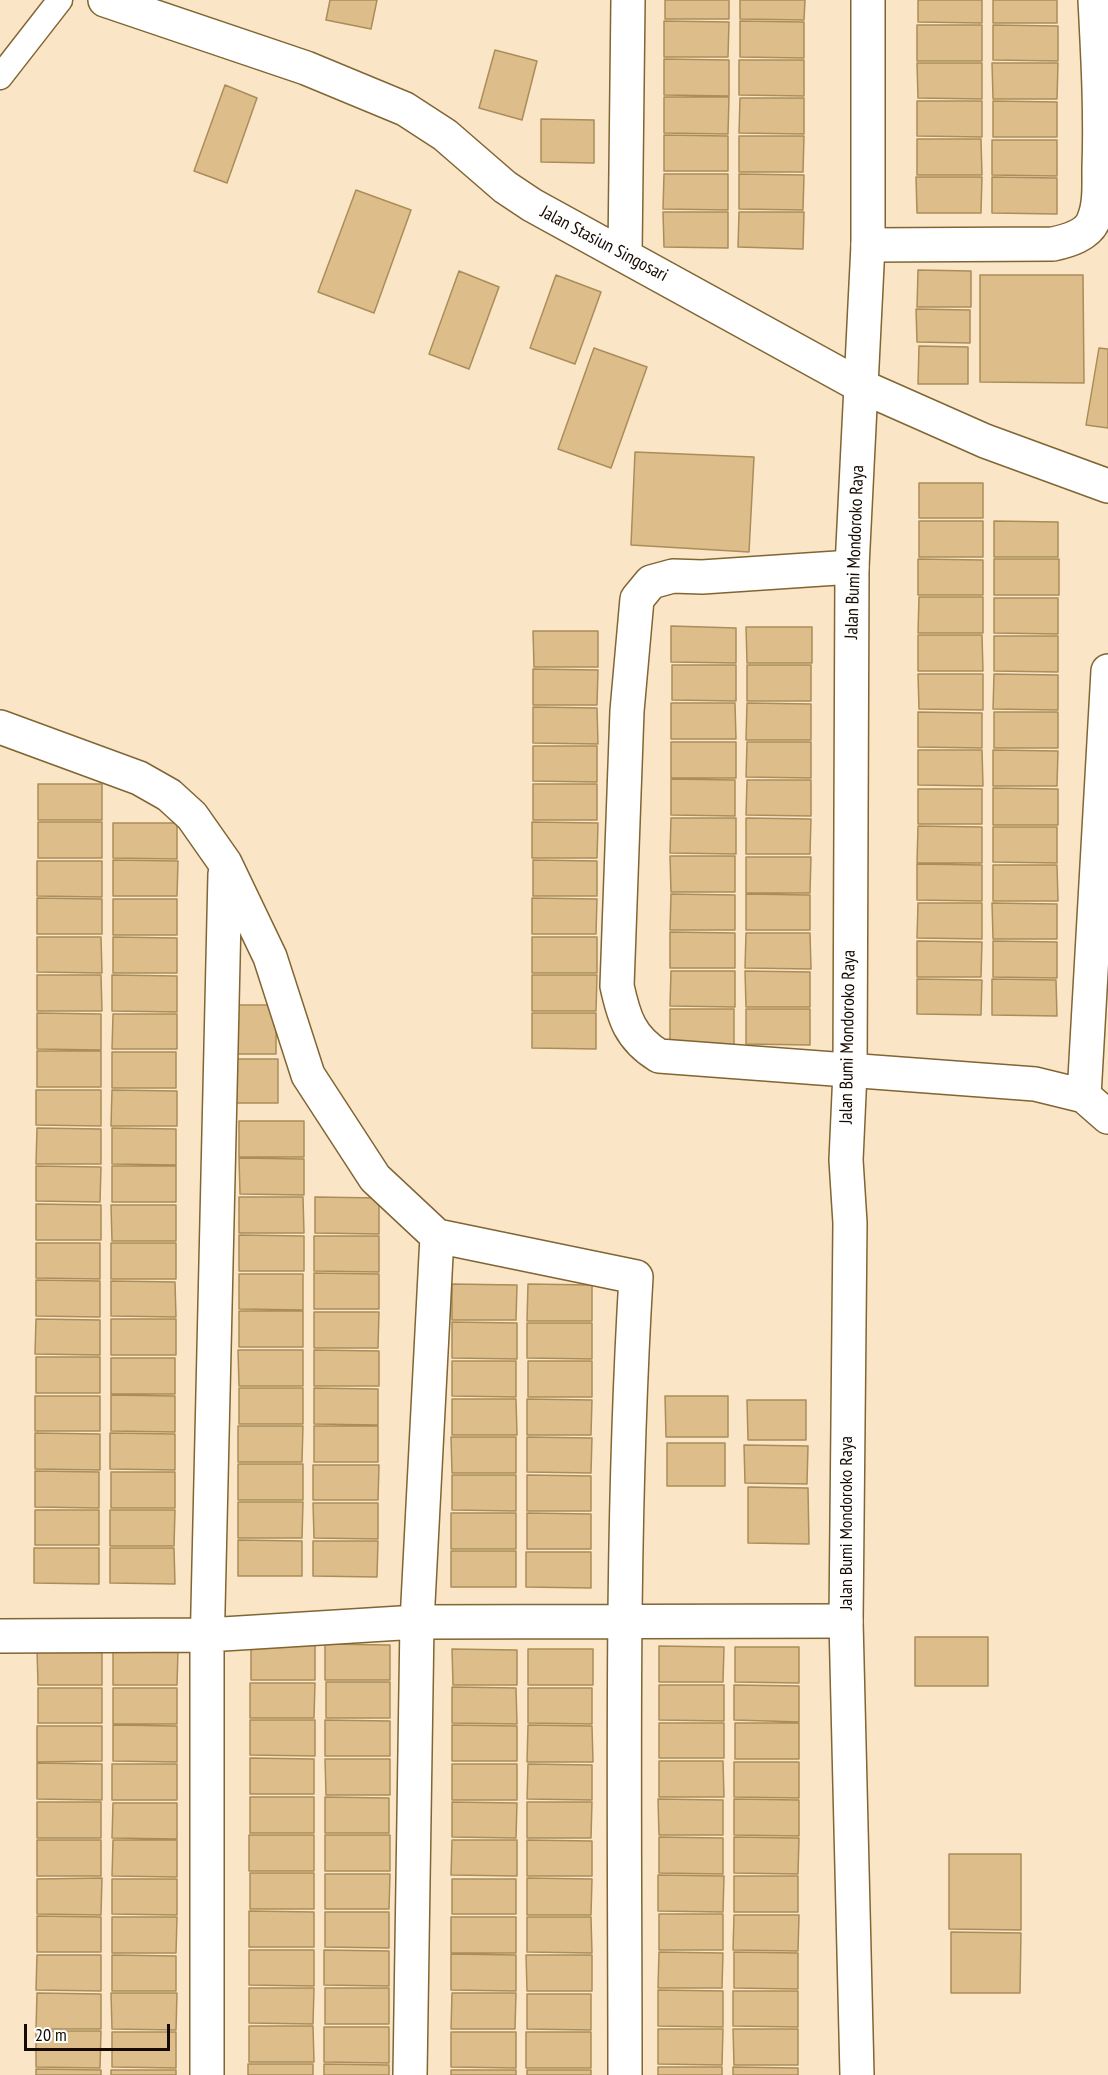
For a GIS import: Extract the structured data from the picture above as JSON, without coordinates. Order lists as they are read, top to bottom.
{
  "streets": {
    "street": ["Jalan Stasiun Singosari", "Jalan Bumi Mondoroko Raya"]
  },
  "crossings": [
    ["Jalan Stasiun Singosari", "Jalan Bumi Mondoroko Raya"]
  ],
  "scale_bar": "20 m"
}
